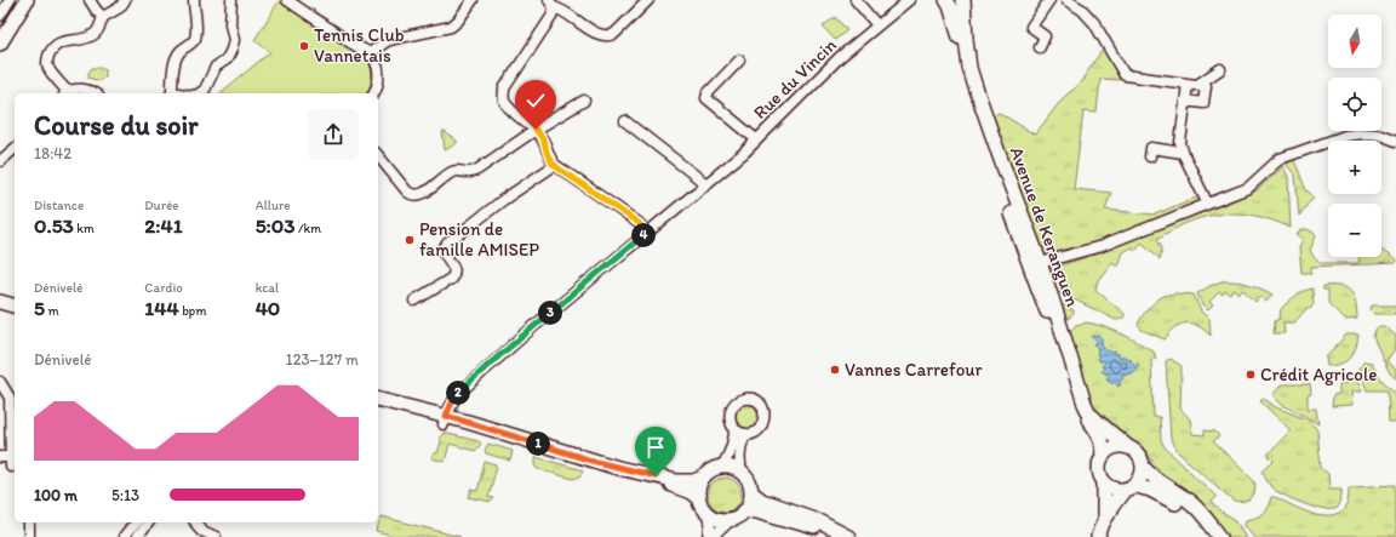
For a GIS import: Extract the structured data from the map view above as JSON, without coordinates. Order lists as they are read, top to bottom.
{
  "streets": {
    "main road": ["Avenue de Keranguen"],
    "street": ["Rue du Vincin"]
  },
  "places": [
    "Tennis Club Vannetais",
    "Pension de famille AMISEP",
    "Vannes Carrefour",
    "Crédit Agricole"
  ],
  "north": "bottom",
  "page": {
    "map_buttons": ["+", "−"],
    "heading": ["Course du soir", "18:42"],
    "stats": [
      ["Distance", "0.53 km"],
      ["Durée", "2:41"],
      ["Allure", "5:03 /km"],
      ["Dénivelé", "5 m"],
      ["Cardio", "144 bpm"],
      ["kcal", "40"]
    ],
    "pins": [
      "4",
      "3",
      "2",
      "1"
    ],
    "chart": ["Dénivelé", "123–127 m"],
    "list": [
      {
        "name": "100 m",
        "note": "5:13"
      }
    ]
  }
}
